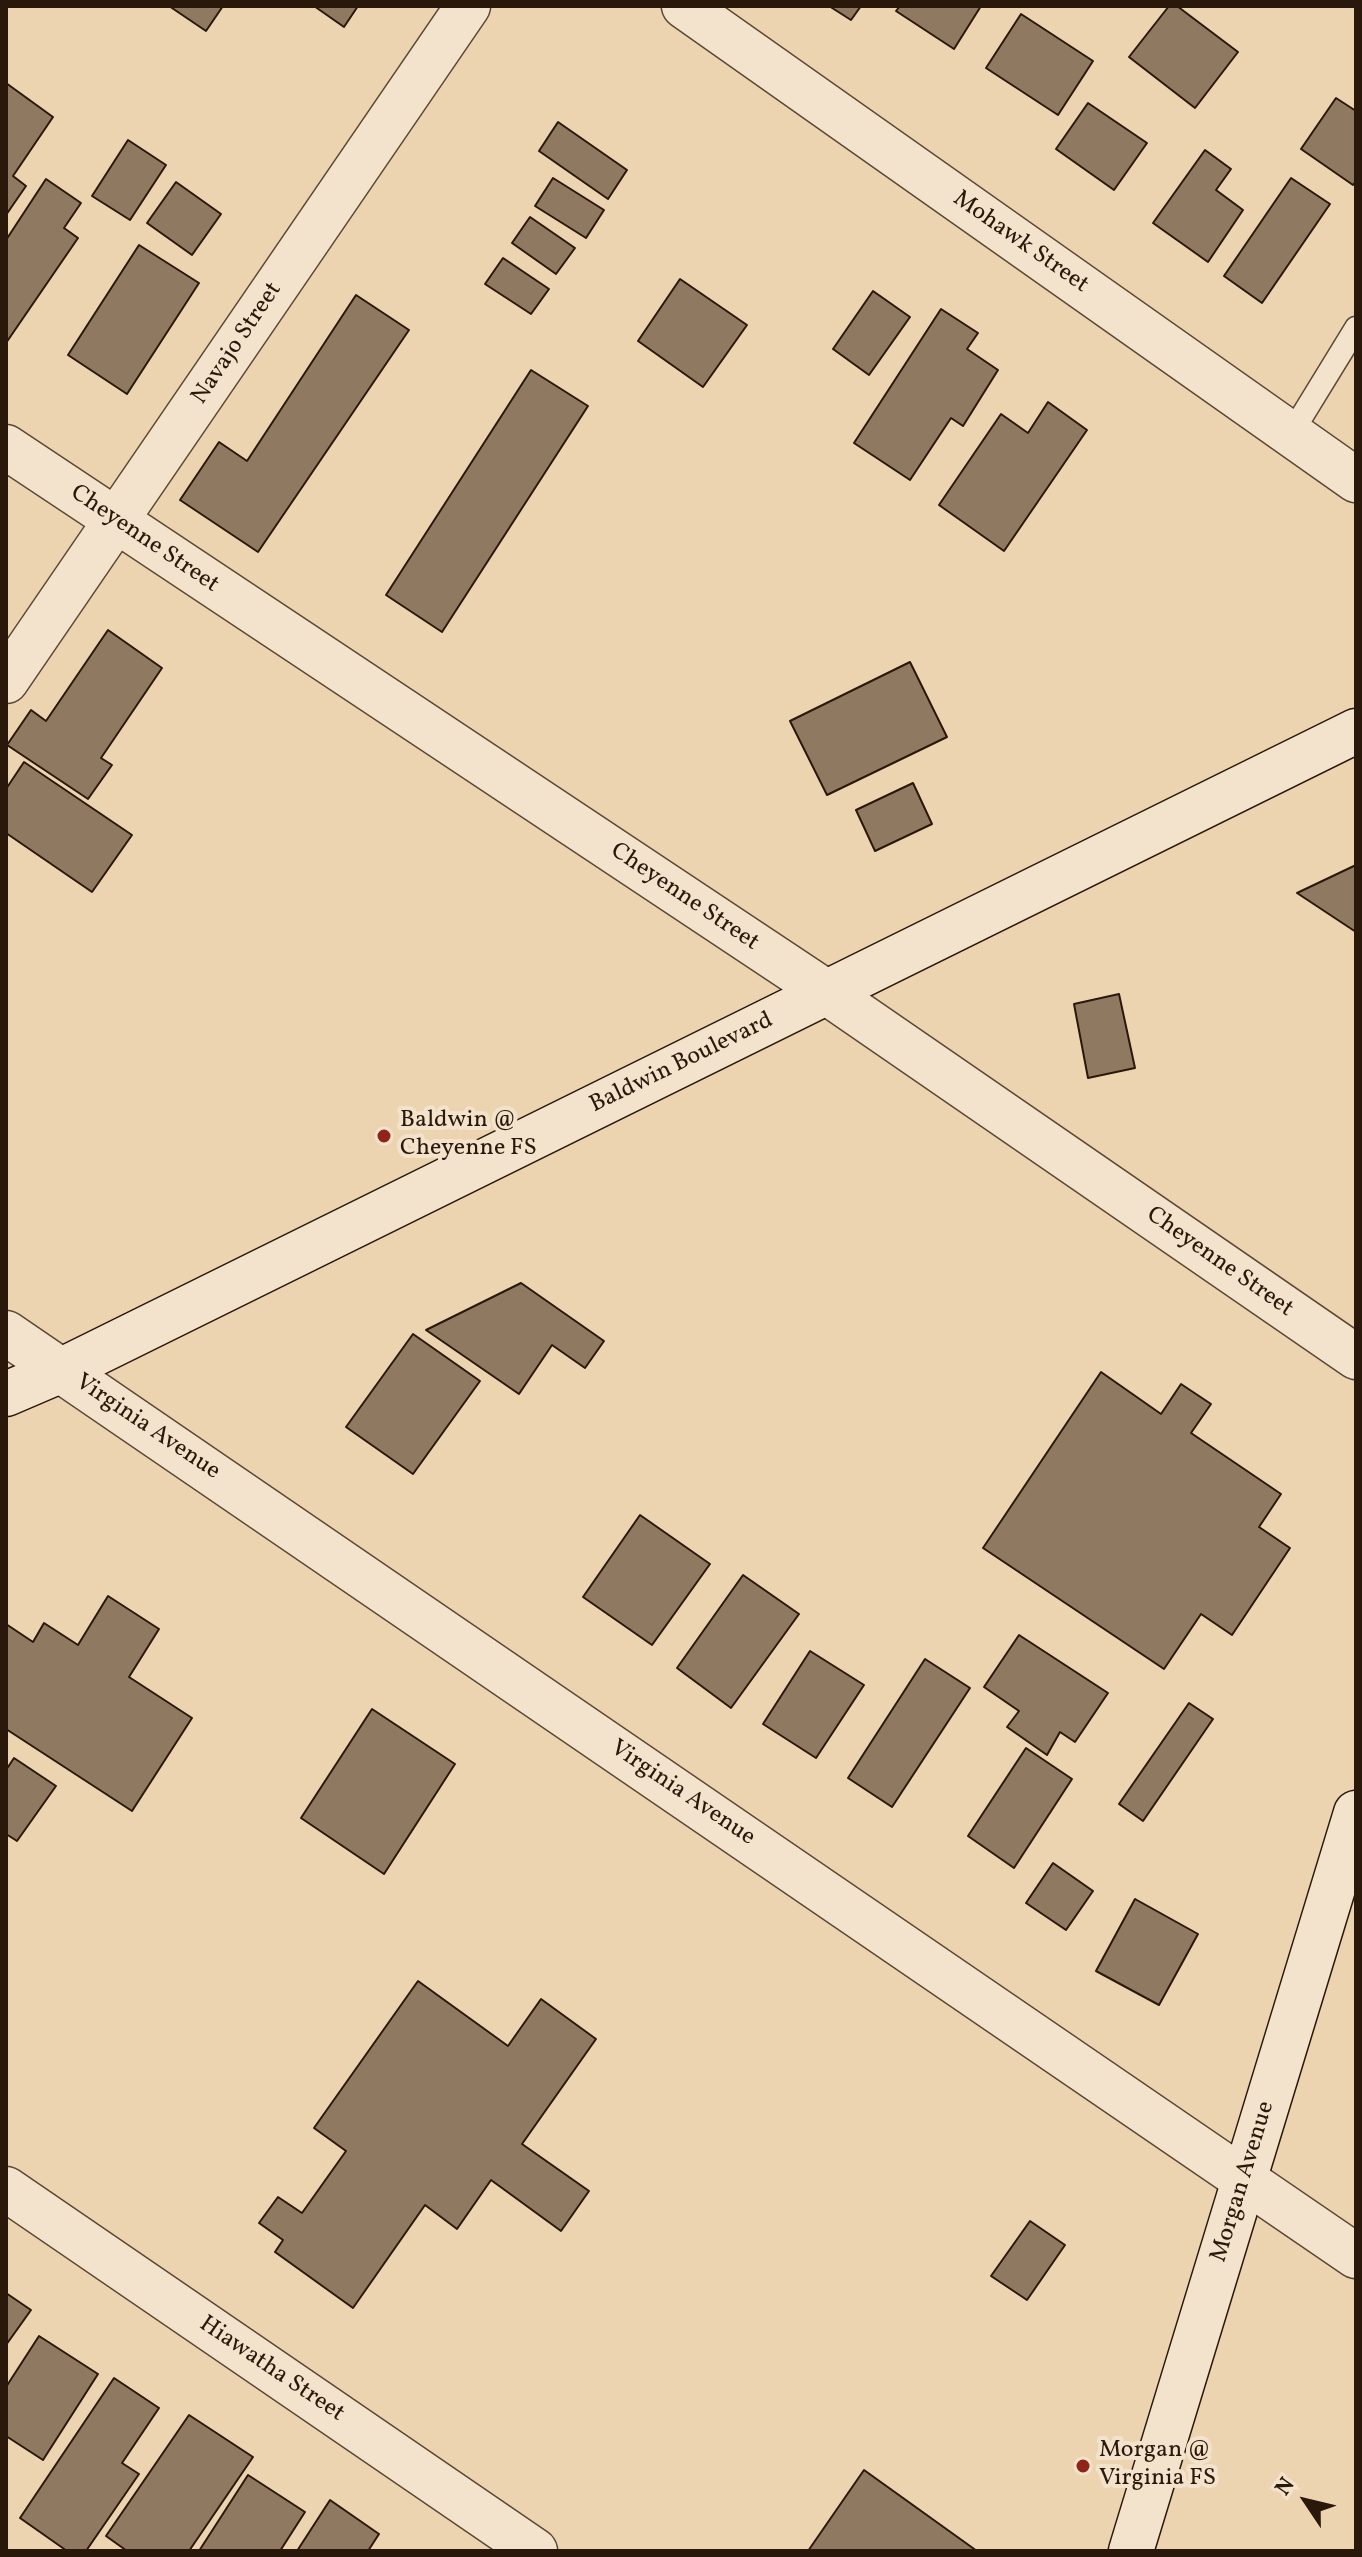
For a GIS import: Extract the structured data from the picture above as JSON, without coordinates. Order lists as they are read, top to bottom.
{
  "streets": {
    "street": [
      "Mohawk Street",
      "Navajo Street",
      "Cheyenne Street",
      "Baldwin Boulevard",
      "Virginia Avenue",
      "Morgan Avenue",
      "Hiawatha Street"
    ]
  },
  "crossings": [
    ["Navajo Street", "Cheyenne Street"],
    ["Cheyenne Street", "Baldwin Boulevard"],
    ["Baldwin Boulevard", "Virginia Avenue"],
    ["Virginia Avenue", "Morgan Avenue"]
  ],
  "places": ["Baldwin @ Cheyenne FS", "Morgan @ Virginia FS"],
  "north": "top left"
}
